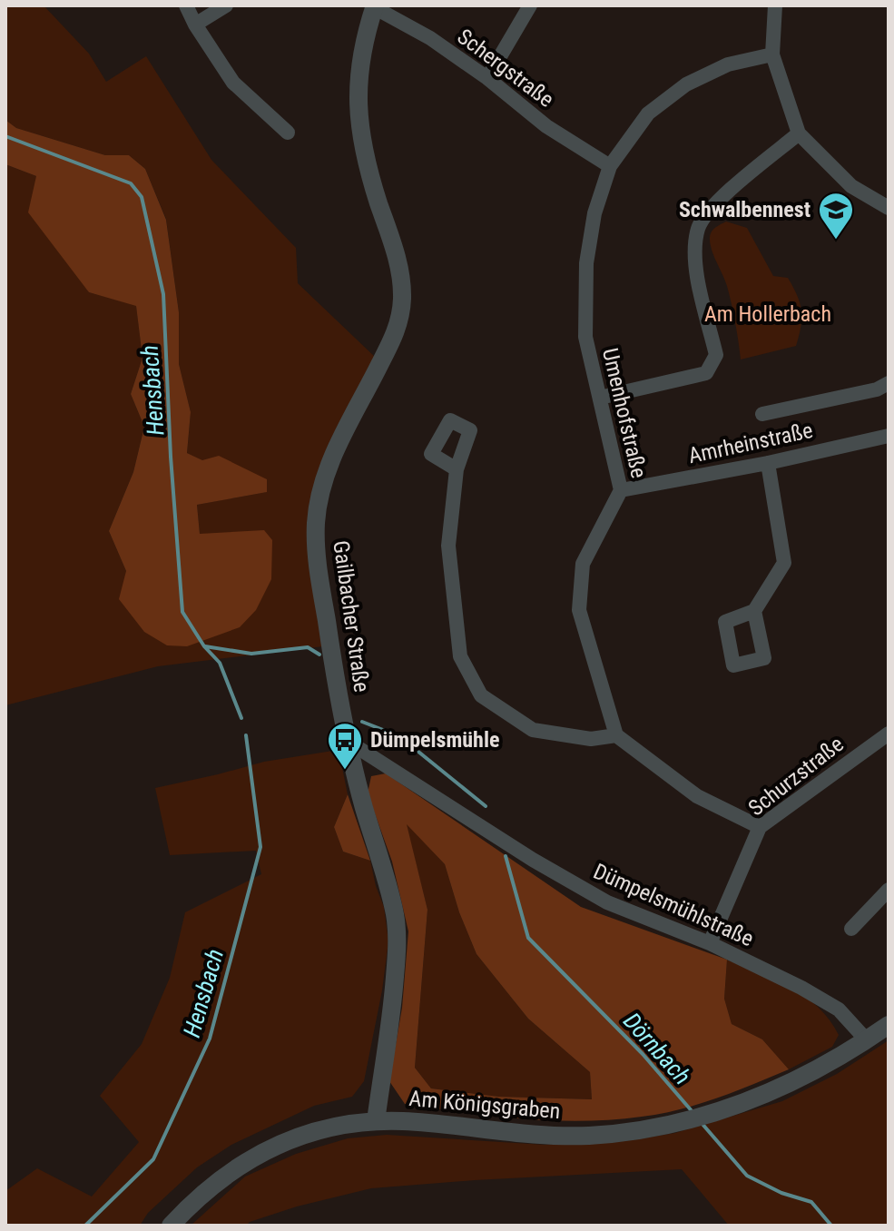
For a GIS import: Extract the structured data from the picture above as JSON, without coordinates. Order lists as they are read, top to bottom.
{
  "streets": {
    "street": [
      "Schergstraße",
      "Umenhofstraße",
      "Amrheinstraße",
      "Gailbacher Straße",
      "Schurzstraße",
      "Dümpelsmühlstraße",
      "Am Königsgraben"
    ]
  },
  "crossings": [
    ["Schergstraße", "Umenhofstraße"],
    ["Schergstraße", "Gailbacher Straße"],
    ["Umenhofstraße", "Amrheinstraße"],
    ["Gailbacher Straße", "Dümpelsmühlstraße"],
    ["Gailbacher Straße", "Am Königsgraben"],
    ["Schurzstraße", "Dümpelsmühlstraße"],
    ["Dümpelsmühlstraße", "Am Königsgraben"]
  ],
  "water": ["Hensbach", "Dörnbach"],
  "parks": ["Am Hollerbach"],
  "places": {
    "school or university": ["Schwalbennest"],
    "bus stop": ["Dümpelsmühle"]
  }
}
